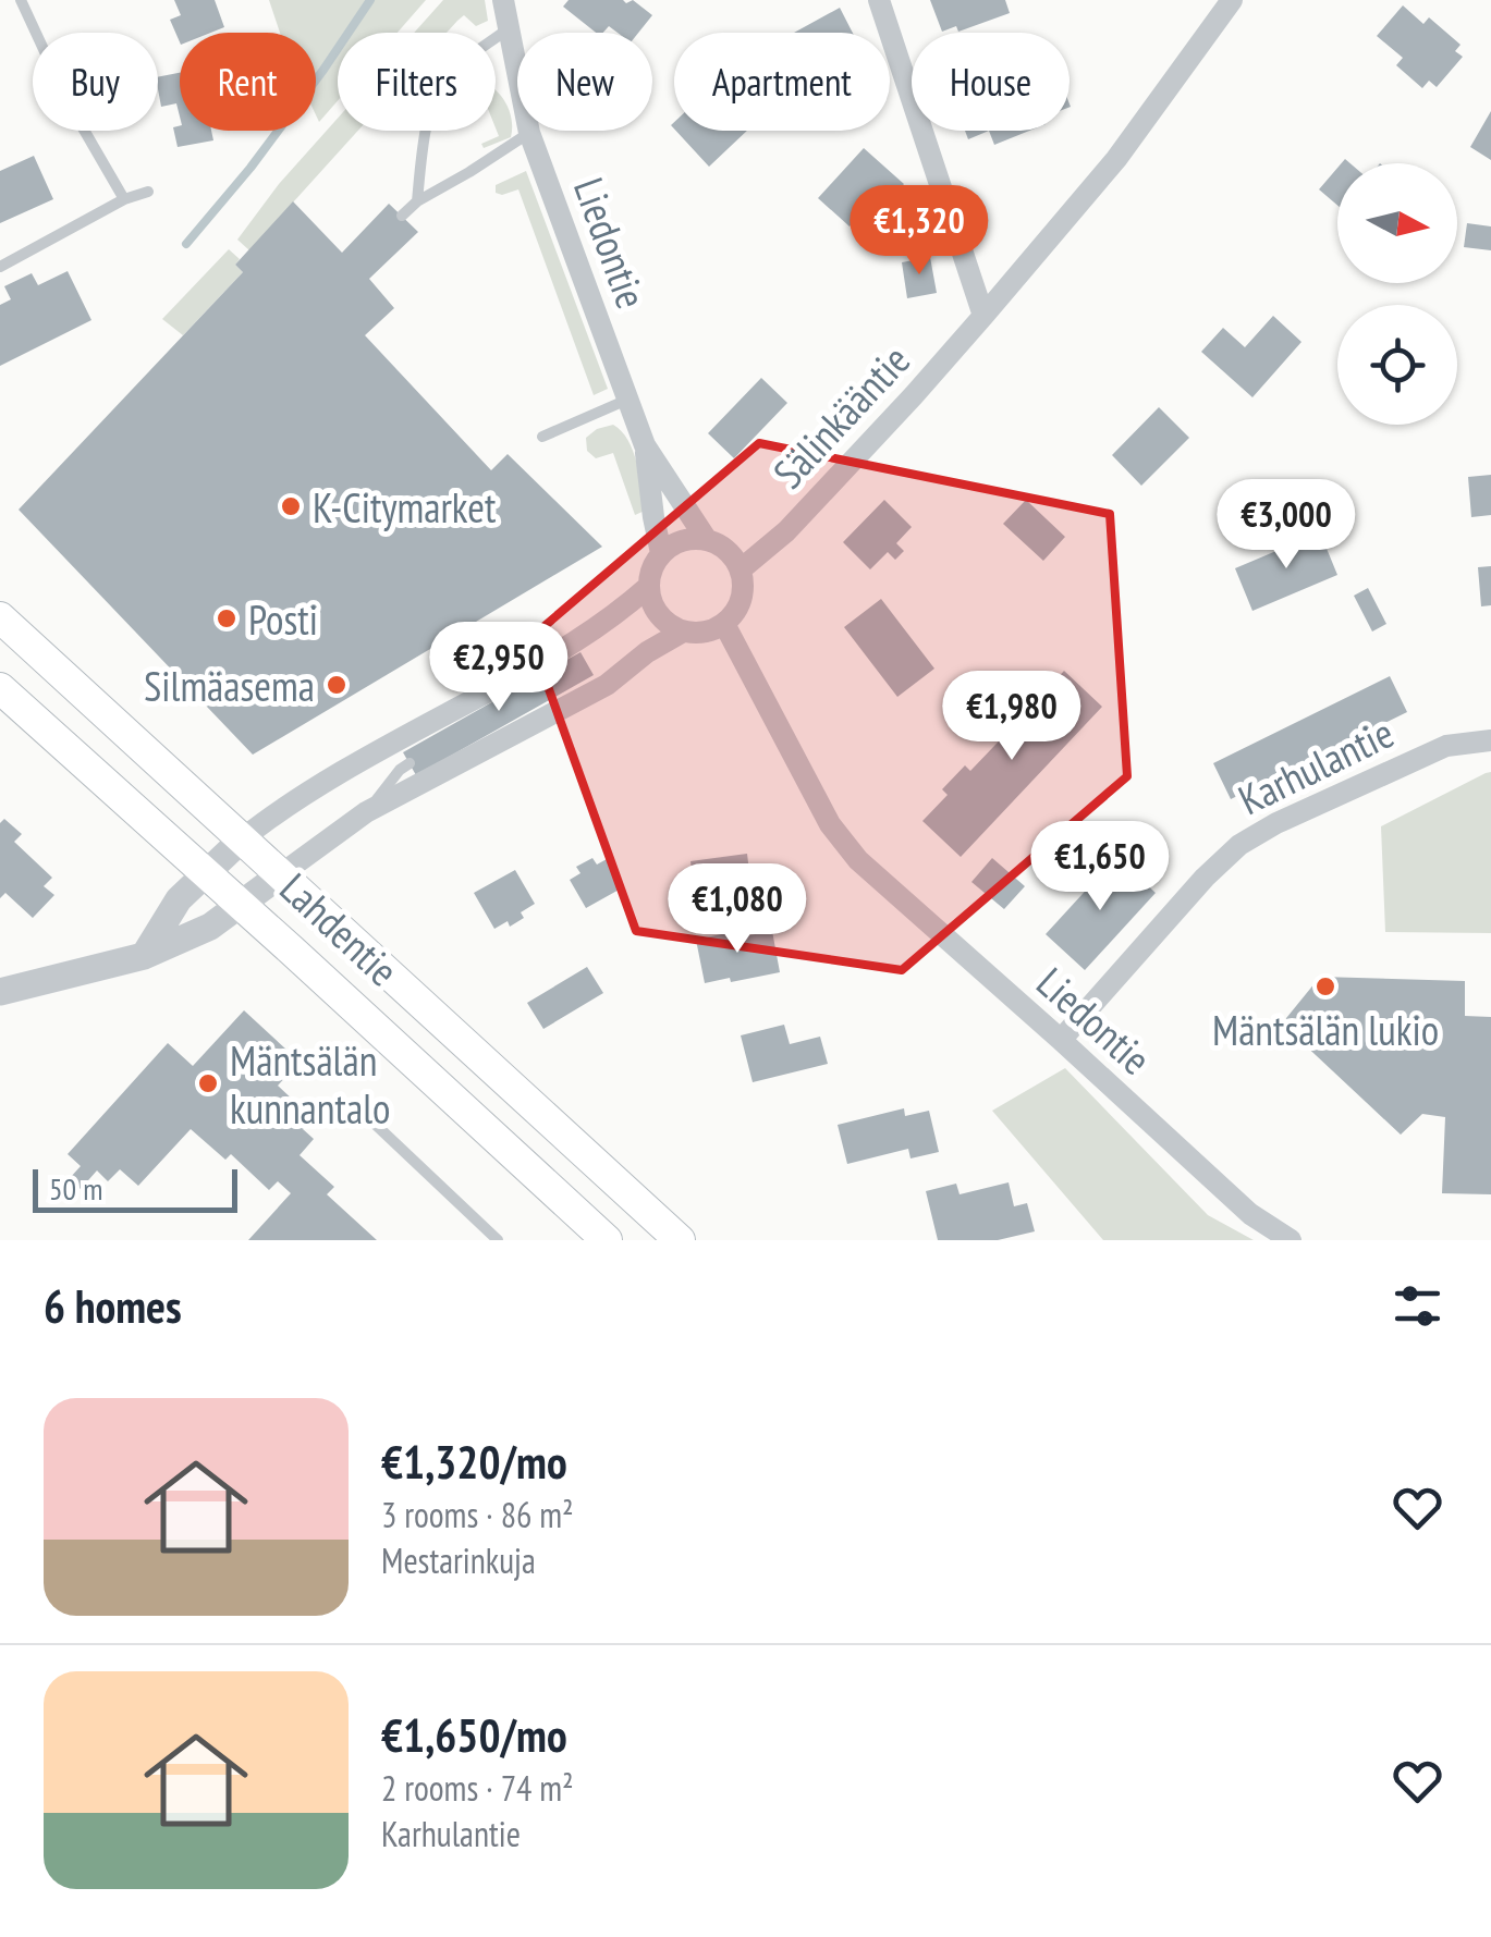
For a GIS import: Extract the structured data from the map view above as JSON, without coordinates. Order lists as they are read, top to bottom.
{
  "streets": {
    "main road": ["Lahdentie"],
    "street": ["Liedontie", "Sälinkääntie", "Karhulantie"]
  },
  "crossings": [
    ["Liedontie", "Sälinkääntie"],
    ["Liedontie", "Karhulantie"]
  ],
  "places": [
    "K-Citymarket",
    "Posti",
    "Silmäasema",
    "Mäntsälän lukio",
    "Mäntsälän kunnantalo"
  ],
  "scale_bar": "50 m",
  "north": "right",
  "page": {
    "chip": [
      "Buy",
      "Rent",
      "Filters",
      "New",
      "Apartment",
      "House"
    ],
    "price": [
      "€1,320",
      "€3,000",
      "€2,950",
      "€1,980",
      "€1,650",
      "€1,080"
    ],
    "scale": "50 m",
    "heading": "6 homes",
    "list": [
      {
        "name": "€1,320/mo",
        "note": "3 rooms · 86 m² · Mestarinkuja"
      },
      {
        "name": "€1,650/mo",
        "note": "2 rooms · 74 m² · Karhulantie"
      }
    ]
  }
}
